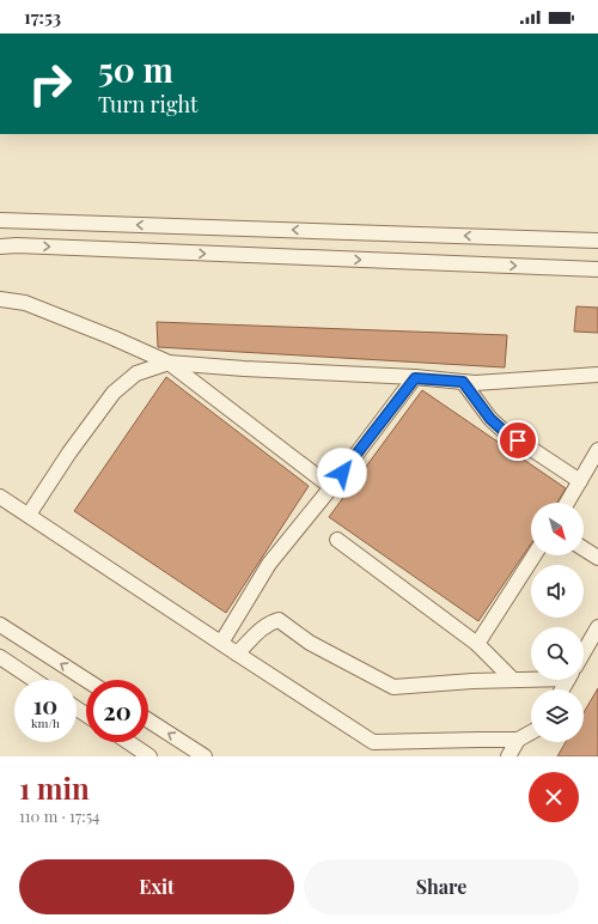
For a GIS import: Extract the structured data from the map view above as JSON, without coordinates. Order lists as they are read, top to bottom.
{
  "north": "bottom right",
  "page": {
    "status": "17:53",
    "turn": ["50 m", "Turn right"],
    "speed": "10 km/h",
    "limit": "20",
    "heading": ["1 min", "110 m · 17:54"],
    "buttons": ["Exit", "Share"]
  }
}
